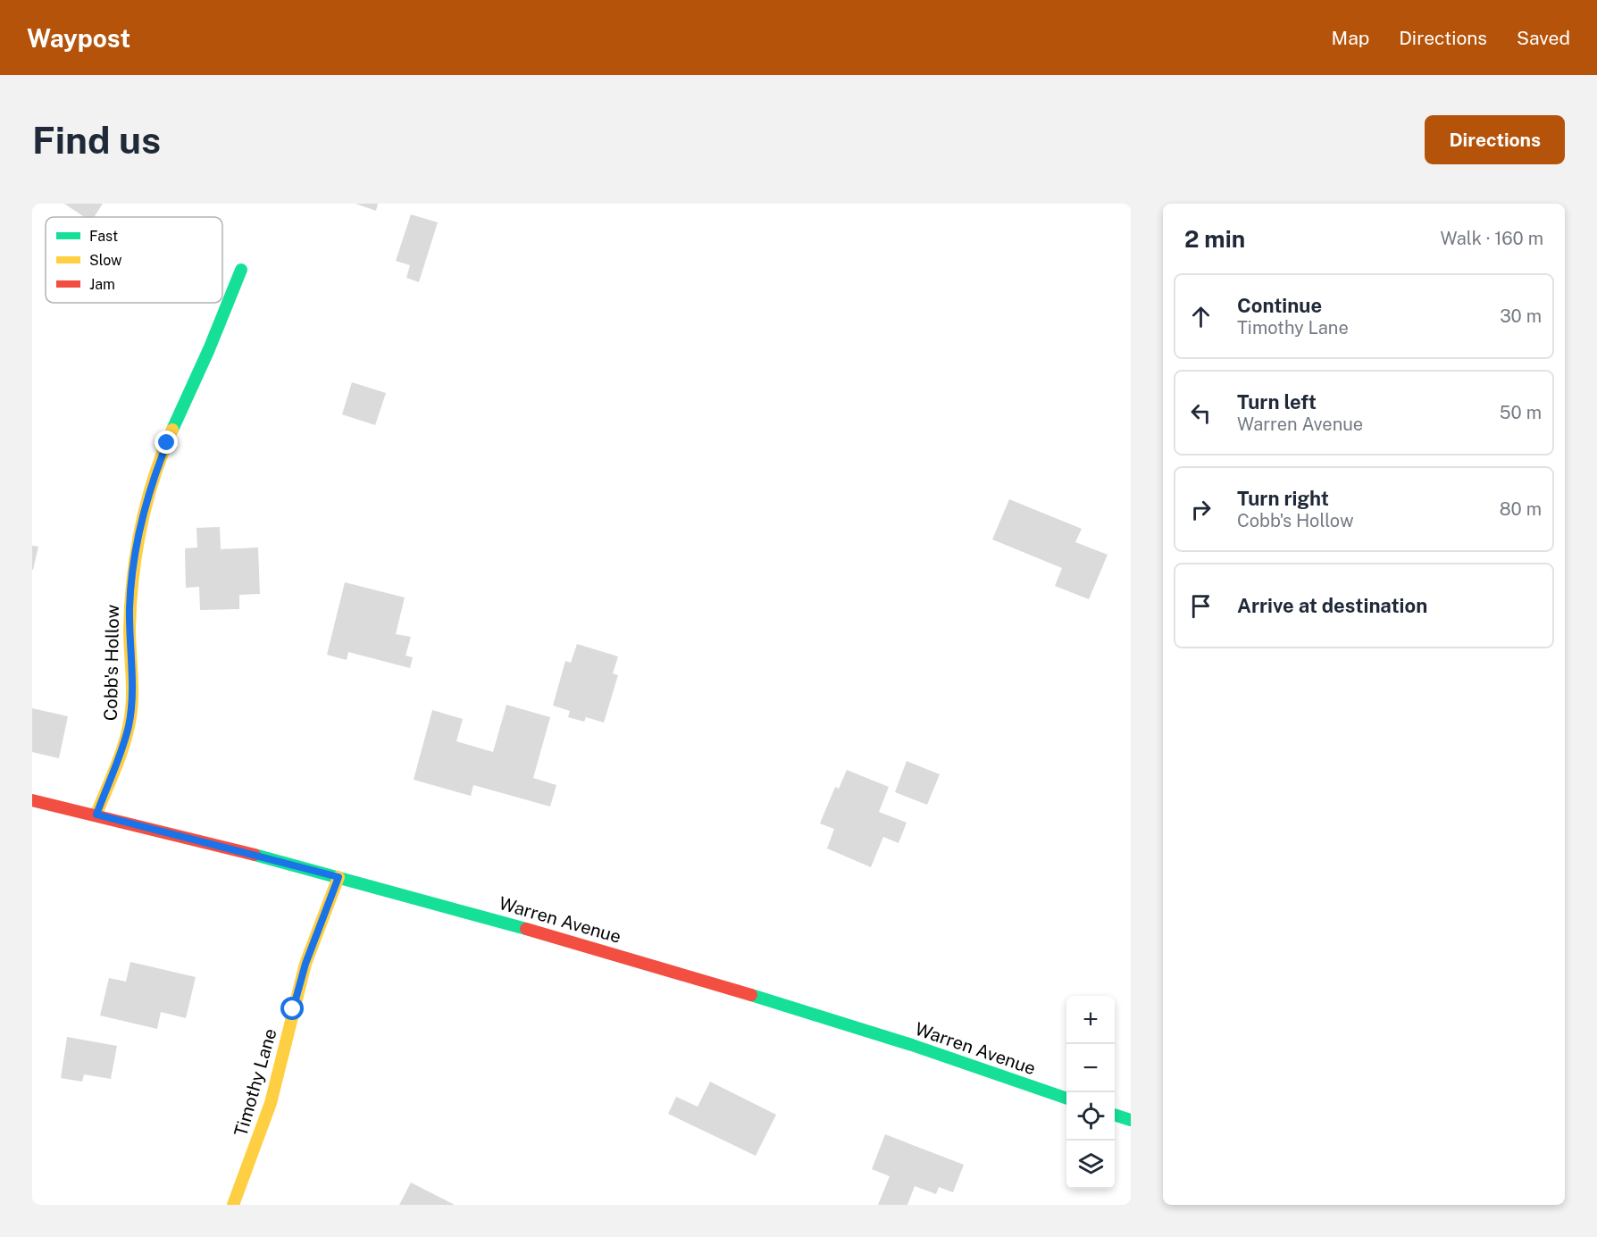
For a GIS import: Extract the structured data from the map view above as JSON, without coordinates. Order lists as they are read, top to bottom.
{
  "streets": {
    "main road": ["Cobb's Hollow", "Warren Avenue", "Timothy Lane"]
  },
  "crossings": [
    ["Cobb's Hollow", "Warren Avenue"],
    ["Warren Avenue", "Timothy Lane"]
  ],
  "legend": ["Fast", "Slow", "Jam"],
  "page": {
    "header": "Waypost",
    "nav": ["Map", "Directions", "Saved"],
    "buttons": "Directions",
    "title": "Find us",
    "heading": ["2 min", "Walk · 160 m"],
    "list": [
      ["Continue", "Timothy Lane", "30 m"],
      ["Turn left", "Warren Avenue", "50 m"],
      ["Turn right", "Cobb's Hollow", "80 m"],
      "Arrive at destination"
    ],
    "map_buttons": ["+", "−"]
  }
}
